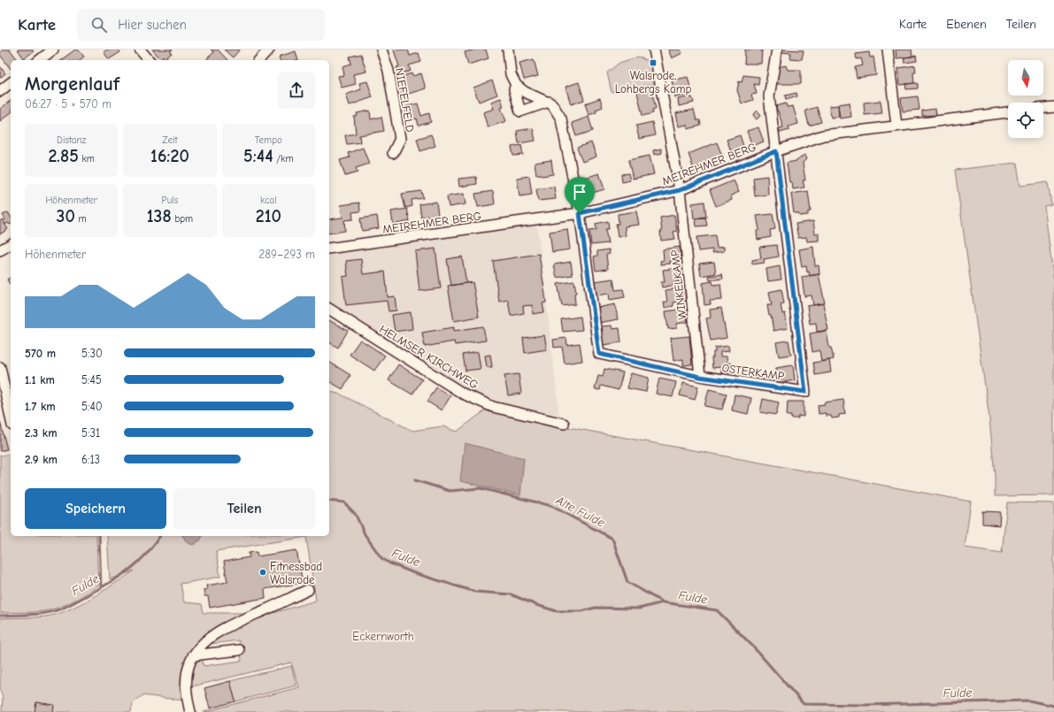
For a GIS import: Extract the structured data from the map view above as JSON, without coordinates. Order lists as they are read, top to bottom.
{
  "streets": {
    "street": [
      "NIEFELFELD",
      "MEIREHMER BERG",
      "WINKELKAMP",
      "HELMSER KIRCHWEG",
      "OSTERKAMP"
    ]
  },
  "crossings": [
    ["MEIREHMER BERG", "WINKELKAMP"],
    ["MEIREHMER BERG", "OSTERKAMP"],
    ["WINKELKAMP", "OSTERKAMP"]
  ],
  "water": ["Alte Fulde", "Fulde"],
  "parks": ["Eckernworth"],
  "places": {
    "transit": ["Walsrode, Lohbergs Kamp"],
    "other": ["Fitnessbad Walsrode"]
  },
  "north": "bottom",
  "page": {
    "header": "Karte",
    "search": "Hier suchen",
    "nav": ["Karte", "Ebenen", "Teilen"],
    "heading": ["Morgenlauf", "06:27 · 5 × 570 m"],
    "stats": [
      ["Distanz", "2.85 km"],
      ["Zeit", "16:20"],
      ["Tempo", "5:44 /km"],
      ["Höhenmeter", "30 m"],
      ["Puls", "138 bpm"],
      ["kcal", "210"]
    ],
    "chart": ["Höhenmeter", "289–293 m"],
    "list": [
      {
        "name": "570 m",
        "note": "5:30"
      },
      {
        "name": "1.1 km",
        "note": "5:45"
      },
      {
        "name": "1.7 km",
        "note": "5:40"
      },
      {
        "name": "2.3 km",
        "note": "5:31"
      },
      {
        "name": "2.9 km",
        "note": "6:13"
      }
    ],
    "buttons": ["Speichern", "Teilen"]
  }
}
